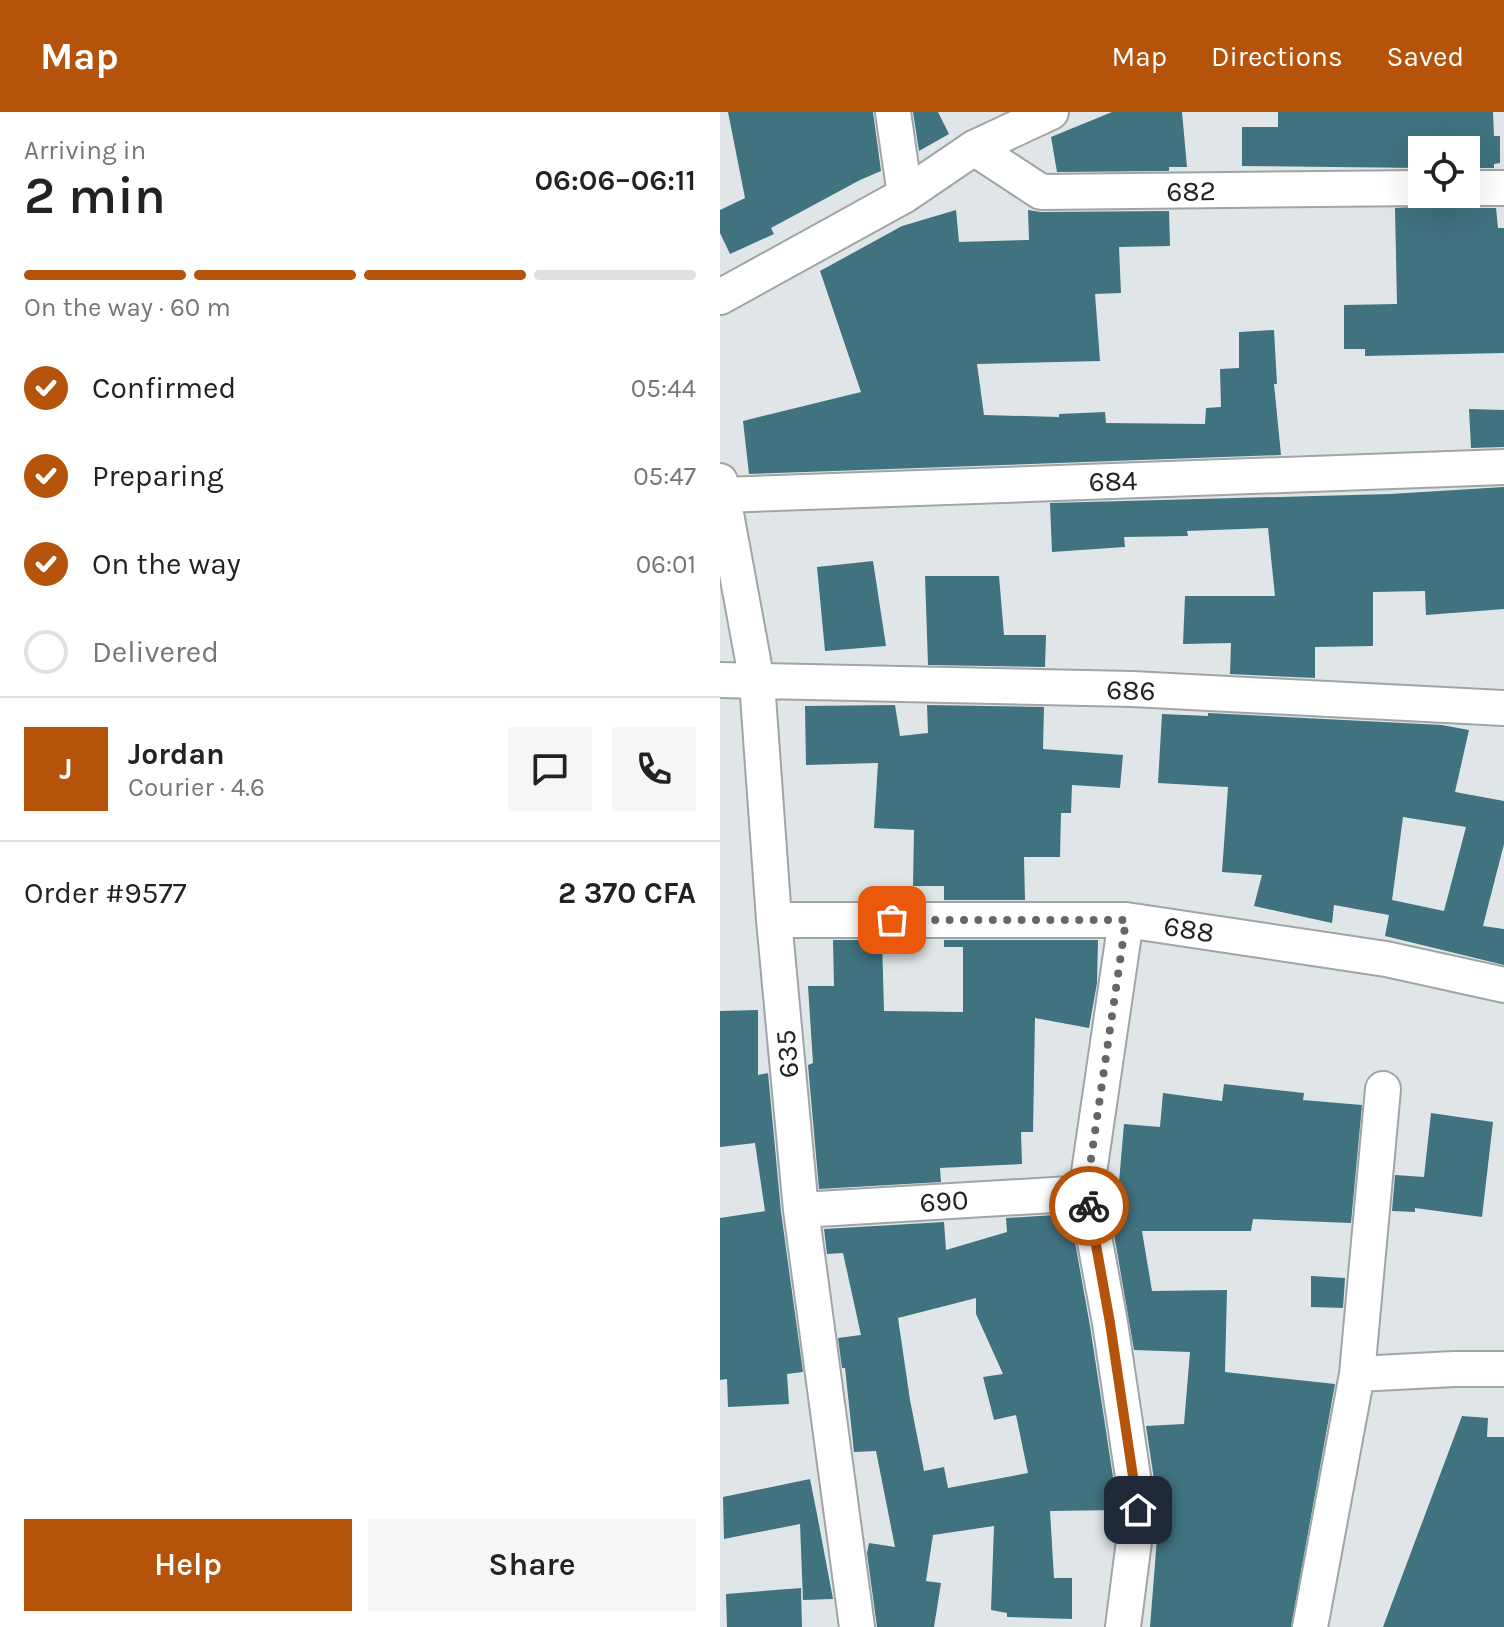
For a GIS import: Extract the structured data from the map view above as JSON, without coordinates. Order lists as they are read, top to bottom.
{
  "streets": {
    "street": [
      "682",
      "684",
      "686",
      "688",
      "635",
      "690"
    ]
  },
  "crossings": [
    ["684", "635"],
    ["686", "635"],
    ["688", "635"],
    ["635", "690"]
  ],
  "page": {
    "header": "Map",
    "nav": ["Map", "Directions", "Saved"],
    "heading": ["2 min", "Arriving in", "06:06–06:11"],
    "panel": [
      "Jordan",
      "Courier · 4.6",
      "Order #9577",
      "2 370 CFA"
    ],
    "bar": "On the way · 60 m",
    "list": [
      ["Confirmed", "05:44"],
      ["Preparing", "05:47"],
      ["On the way", "06:01"],
      "Delivered"
    ],
    "round": "J",
    "buttons": ["Help", "Share"]
  }
}
